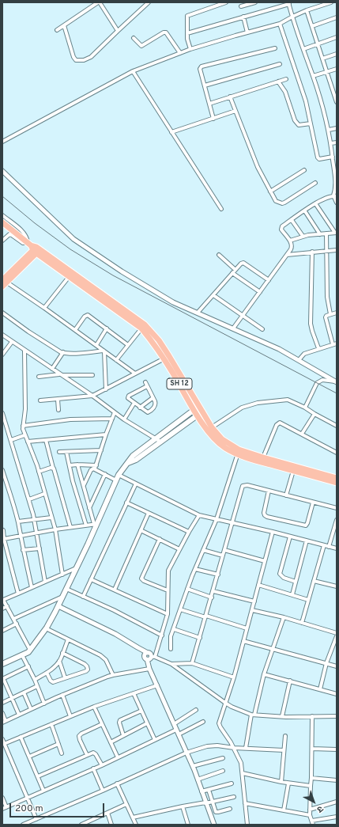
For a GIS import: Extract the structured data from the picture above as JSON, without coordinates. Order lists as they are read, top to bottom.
{
  "streets": {
    "main road": ["SH 12"]
  },
  "scale_bar": "200 m",
  "north": "bottom right"
}
